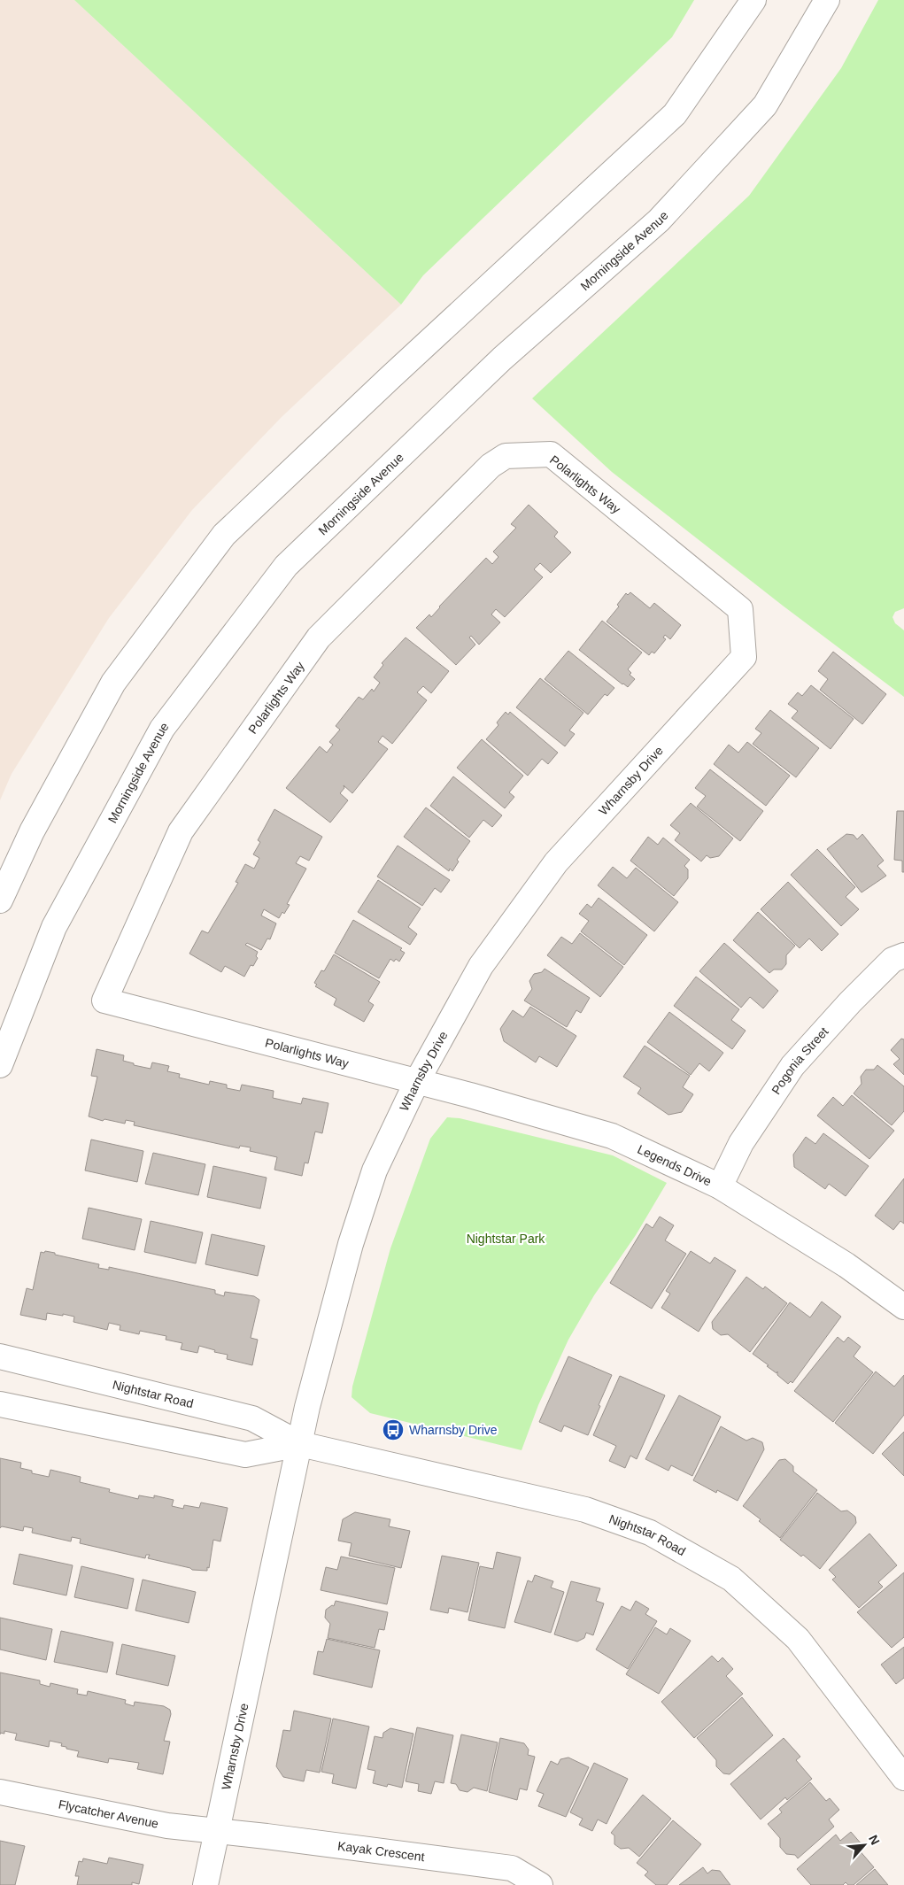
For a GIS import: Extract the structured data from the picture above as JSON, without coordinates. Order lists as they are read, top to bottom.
{
  "streets": {
    "street": [
      "Morningside Avenue",
      "Polarlights Way",
      "Wharnsby Drive",
      "Pogonia Street",
      "Legends Drive",
      "Nightstar Road",
      "Flycatcher Avenue",
      "Kayak Crescent"
    ]
  },
  "crossings": [
    ["Polarlights Way", "Wharnsby Drive"],
    ["Polarlights Way", "Legends Drive"],
    ["Wharnsby Drive", "Legends Drive"],
    ["Wharnsby Drive", "Nightstar Road"],
    ["Wharnsby Drive", "Flycatcher Avenue"],
    ["Wharnsby Drive", "Kayak Crescent"],
    ["Pogonia Street", "Legends Drive"],
    ["Flycatcher Avenue", "Kayak Crescent"]
  ],
  "parks": ["Nightstar Park"],
  "places": {
    "bus stop": ["Wharnsby Drive"]
  },
  "north": "top right"
}
